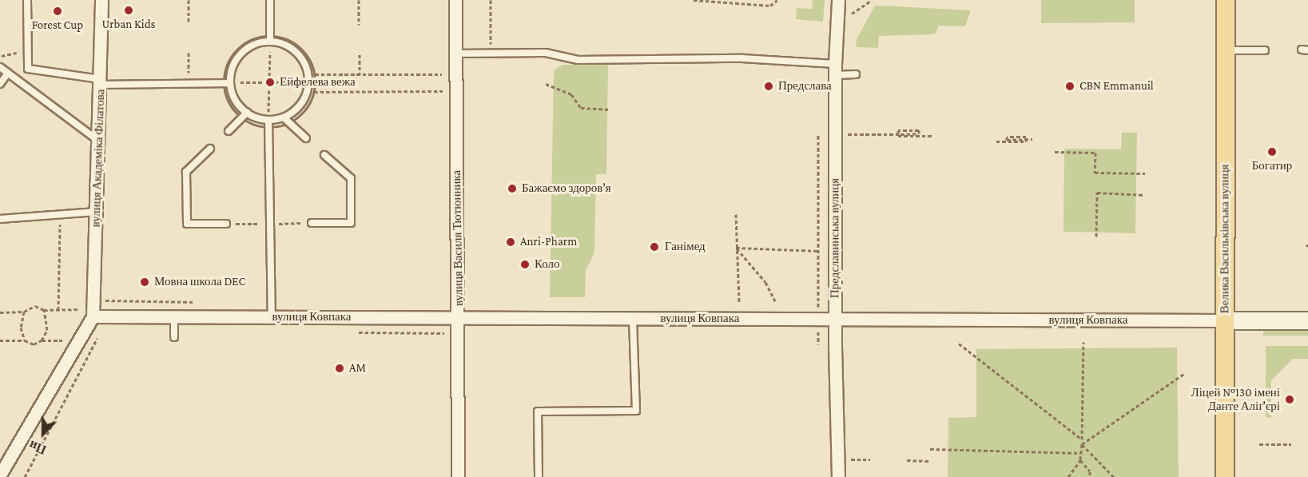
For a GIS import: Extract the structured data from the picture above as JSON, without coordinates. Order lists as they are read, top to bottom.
{
  "streets": {
    "main road": ["Велика Васильківська вулиця"],
    "street": [
      "вулиця Академіка Філатова",
      "вулиця Василя Тютюнника",
      "Предславинська вулиця",
      "вулиця Ковпака"
    ]
  },
  "crossings": [
    ["вулиця Академіка Філатова", "вулиця Ковпака"],
    ["вулиця Василя Тютюнника", "вулиця Ковпака"],
    ["Предславинська вулиця", "вулиця Ковпака"],
    ["Велика Васильківська вулиця", "вулиця Ковпака"]
  ],
  "places": [
    "Urban Kids",
    "Forest Cup",
    "Ейфелева вежа",
    "Предслава",
    "CBN Emmanuil",
    "Богатир",
    "Бажаємо здоров'я",
    "Anri-Pharm",
    "Ганімед",
    "Коло",
    "Мовна школа DEC",
    "AM",
    "Ліцей №130 імені Данте Аліґ'єрі"
  ],
  "north": "bottom"
}
